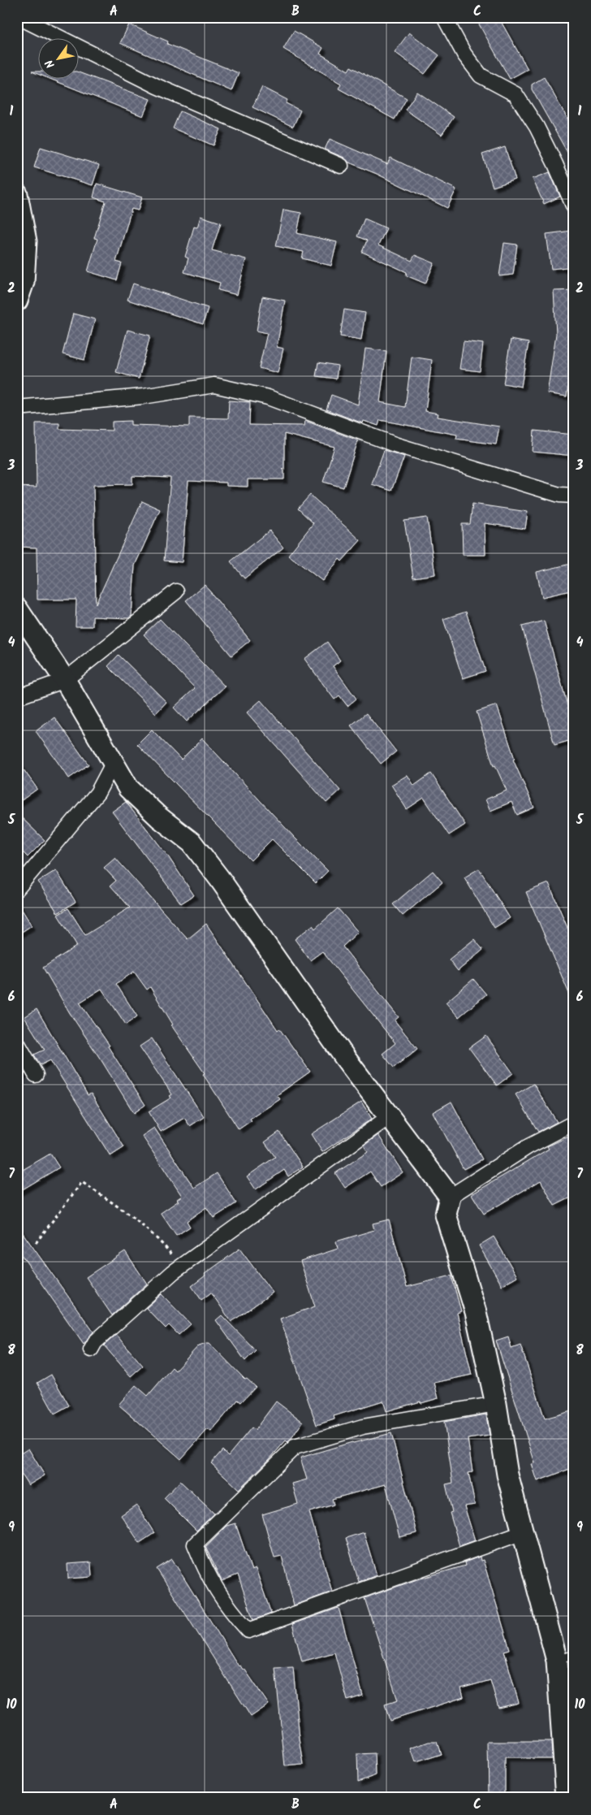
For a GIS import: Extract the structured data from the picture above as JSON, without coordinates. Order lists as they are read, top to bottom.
{
  "north": "bottom left",
  "grid": {
    "columns": ["A", "B", "C"],
    "rows": [
      "1",
      "2",
      "3",
      "4",
      "5",
      "6",
      "7",
      "8",
      "9",
      "10"
    ]
  }
}
